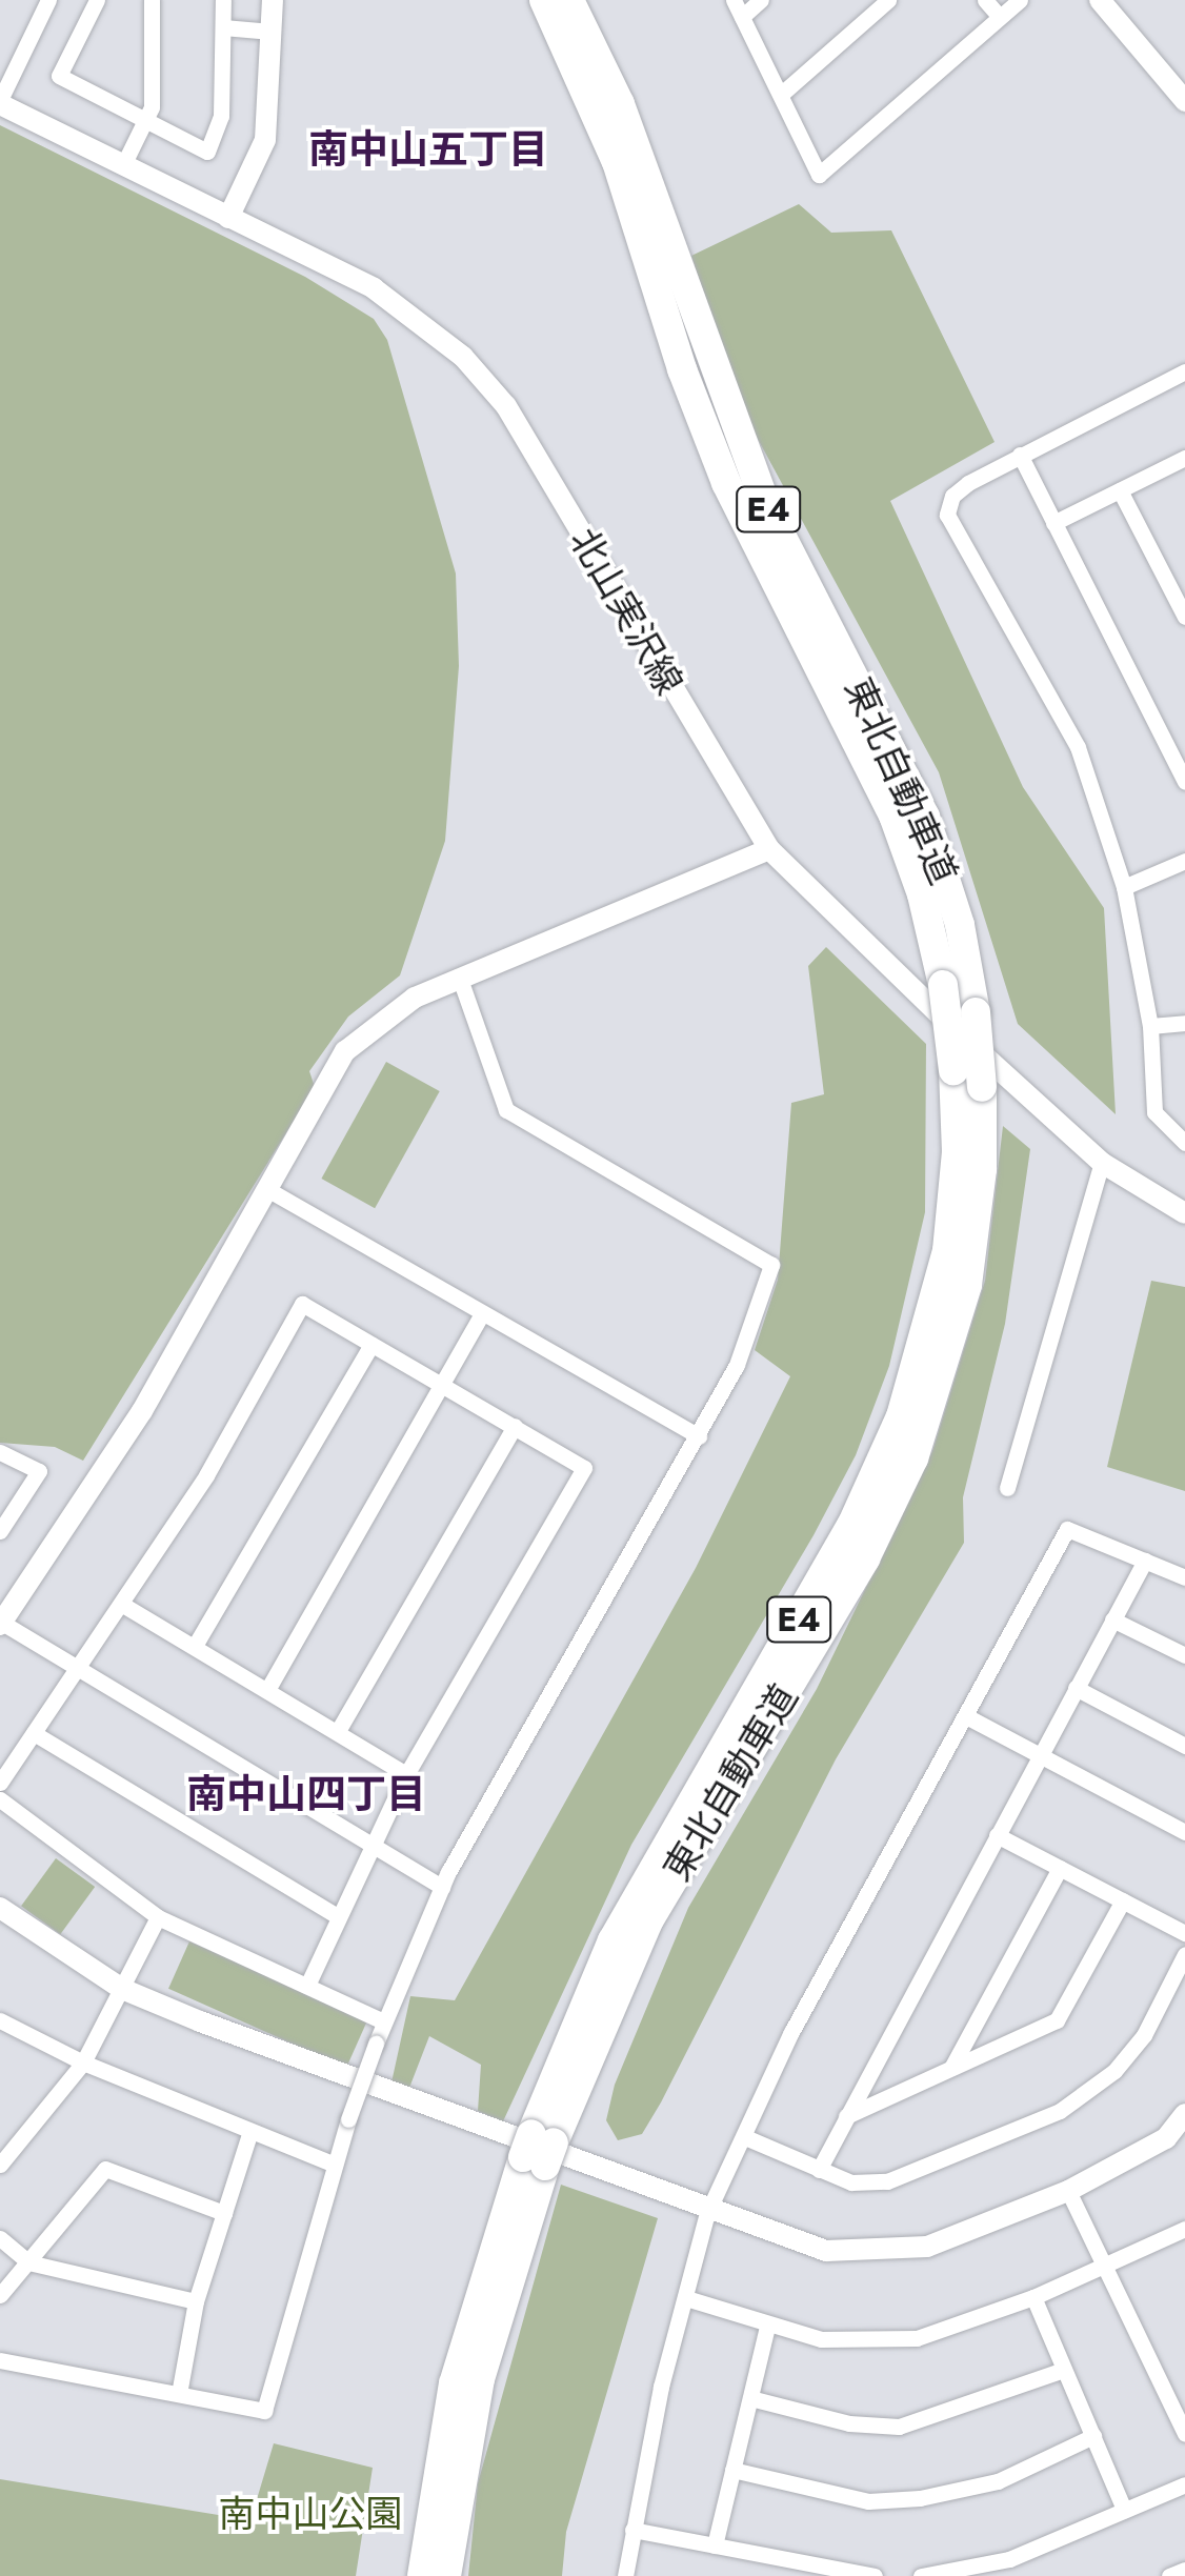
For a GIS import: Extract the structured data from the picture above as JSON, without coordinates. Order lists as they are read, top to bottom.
{
  "streets": {
    "highway": ["E4", "東北自動車道"],
    "street": ["北山実沢線"]
  },
  "districts": ["南中山五丁目", "南中山四丁目"],
  "parks": ["南中山公園"]
}
